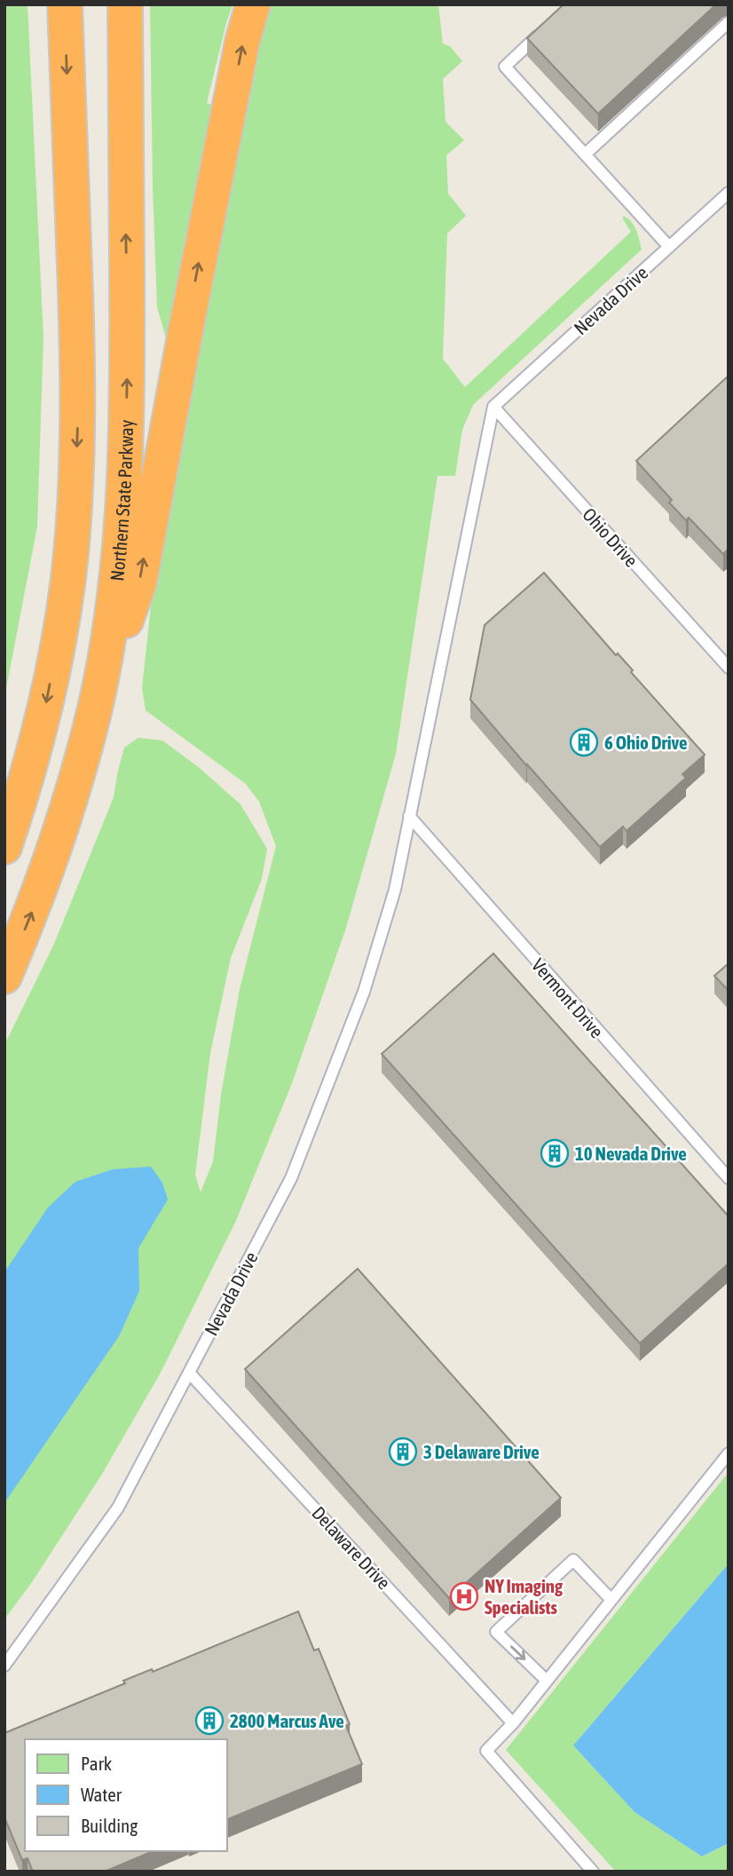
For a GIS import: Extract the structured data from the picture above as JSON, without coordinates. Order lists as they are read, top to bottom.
{
  "streets": {
    "highway": ["Northern State Parkway"],
    "lane": [
      "Nevada Drive",
      "Ohio Drive",
      "Vermont Drive",
      "Delaware Drive"
    ]
  },
  "crossings": [
    ["Nevada Drive", "Ohio Drive"],
    ["Nevada Drive", "Vermont Drive"],
    ["Nevada Drive", "Delaware Drive"]
  ],
  "places": {
    "building": [
      "6 Ohio Drive",
      "10 Nevada Drive",
      "3 Delaware Drive",
      "2800 Marcus Ave"
    ],
    "hospital": ["NY Imaging Specialists"]
  },
  "legend": ["Park", "Water", "Building"]
}
